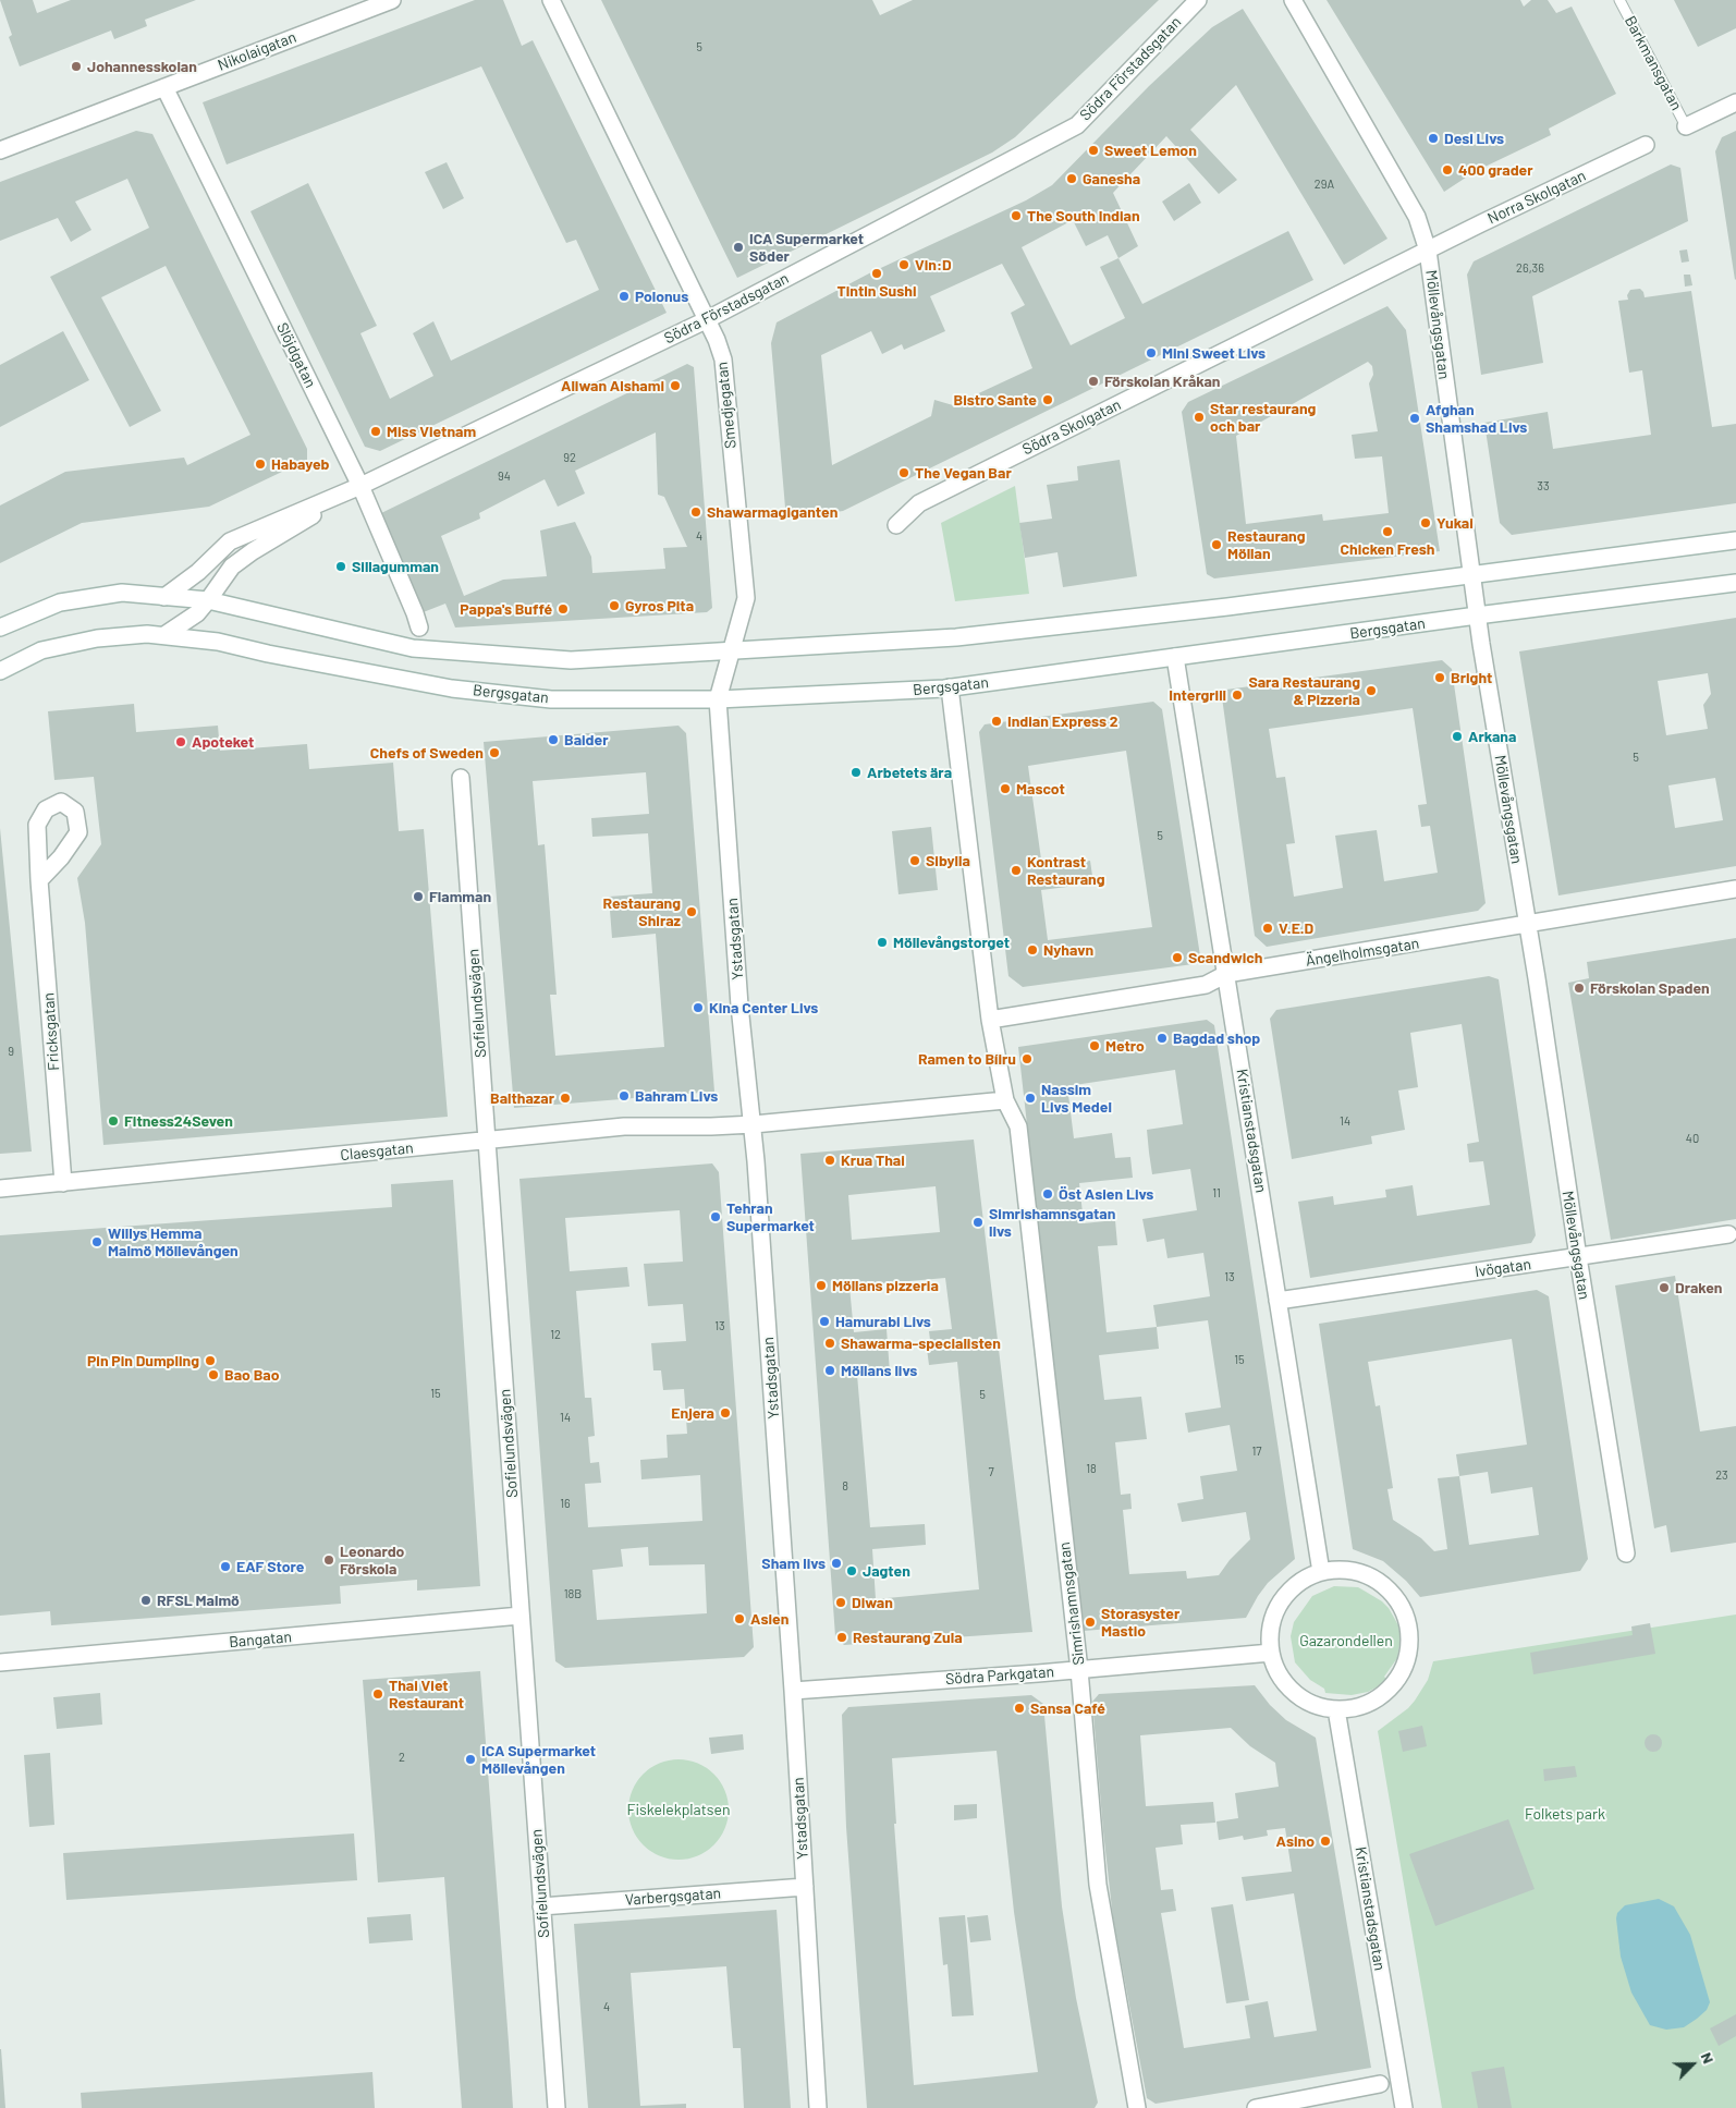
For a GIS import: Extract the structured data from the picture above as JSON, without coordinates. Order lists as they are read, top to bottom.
{
  "streets": {
    "street": [
      "Nikolaigatan",
      "Södra Förstadsgatan",
      "Norra Skolgatan",
      "Möllevångsgatan",
      "Slöjdgatan",
      "Smedjegatan",
      "Södra Skolgatan",
      "Bergsgatan",
      "Ystadsgatan",
      "Ängelholmsgatan",
      "Sofielundsvägen",
      "Fricksgatan",
      "Kristianstadsgatan",
      "Claesgatan",
      "Ivögatan",
      "Simrishamnsgatan",
      "Bangatan",
      "Södra Parkgatan",
      "Varbergsgatan"
    ],
    "lane": ["Barkmansgatan"]
  },
  "crossings": [
    ["Nikolaigatan", "Slöjdgatan"],
    ["Södra Förstadsgatan", "Slöjdgatan"],
    ["Södra Förstadsgatan", "Smedjegatan"],
    ["Södra Förstadsgatan", "Bergsgatan"],
    ["Norra Skolgatan", "Möllevångsgatan"],
    ["Norra Skolgatan", "Södra Skolgatan"],
    ["Möllevångsgatan", "Södra Skolgatan"],
    ["Möllevångsgatan", "Bergsgatan"],
    ["Möllevångsgatan", "Ängelholmsgatan"],
    ["Möllevångsgatan", "Ivögatan"],
    ["Smedjegatan", "Ystadsgatan"],
    ["Bergsgatan", "Ystadsgatan"],
    ["Bergsgatan", "Kristianstadsgatan"],
    ["Ystadsgatan", "Claesgatan"],
    ["Ystadsgatan", "Södra Parkgatan"],
    ["Ystadsgatan", "Varbergsgatan"],
    ["Ängelholmsgatan", "Kristianstadsgatan"],
    ["Sofielundsvägen", "Claesgatan"],
    ["Sofielundsvägen", "Bangatan"],
    ["Sofielundsvägen", "Varbergsgatan"],
    ["Fricksgatan", "Claesgatan"],
    ["Kristianstadsgatan", "Ivögatan"],
    ["Kristianstadsgatan", "Södra Parkgatan"],
    ["Simrishamnsgatan", "Södra Parkgatan"]
  ],
  "parks": ["Gazarondellen", "Fiskelekplatsen", "Folkets park"],
  "places": [
    "Johannesskolan",
    "Desi Livs",
    "Sweet Lemon",
    "400 grader",
    "Ganesha",
    "The South Indian",
    "ICA Supermarket Söder",
    "Vin:D",
    "Tintin Sushi",
    "Polonus",
    "Mini Sweet Livs",
    "Förskolan Kråkan",
    "Aliwan Alshami",
    "Bistro Sante",
    "Star restaurang och bar",
    "Afghan Shamshad Livs",
    "Miss Vietnam",
    "Habayeb",
    "The Vegan Bar",
    "Shawarmagiganten",
    "Yukai",
    "Chicken Fresh",
    "Restaurang Möllan",
    "Sillagumman",
    "Gyros Pita",
    "Pappa's Buffé",
    "Bright",
    "Sara Restaurang & Pizzeria",
    "Intergrill",
    "Indian Express 2",
    "Arkana",
    "Baider",
    "Apoteket",
    "Chefs of Sweden",
    "Arbetets ära",
    "Mascot",
    "Sibylla",
    "Kontrast Restaurang",
    "Flamman",
    "Restaurang Shiraz",
    "V.E.D",
    "Möllevångstorget",
    "Nyhavn",
    "Scandwich",
    "Förskolan Spaden",
    "Kina Center Livs",
    "Bagdad shop",
    "Metro",
    "Ramen to Bíiru",
    "Bahram Livs",
    "Balthazar",
    "Nassim Livs Medel",
    "Fitness24Seven",
    "Krua Thai",
    "Öst Asien Livs",
    "Tehran Supermarket",
    "Simrishamnsgatan livs",
    "Willys Hemma Malmö Möllevången",
    "Möllans pizzeria",
    "Draken",
    "Hamurabi Livs",
    "Shawarma-specialisten",
    "Pin Pin Dumpling",
    "Möllans livs",
    "Bao Bao",
    "Enjera",
    "Leonardo Förskola",
    "Sham livs",
    "EAF Store",
    "Jagten",
    "RFSL Malmö",
    "Diwan",
    "Asien",
    "Storasyster Mastio",
    "Restaurang Zula",
    "Thai Viet Restaurant",
    "Sansa Café",
    "ICA Supermarket Möllevången",
    "Asino"
  ],
  "house_numbers": [
    "5",
    "29A",
    "26,36",
    "92",
    "94",
    "33",
    "4",
    "5",
    "5",
    "9",
    "14",
    "40",
    "11",
    "13",
    "13",
    "12",
    "15",
    "15",
    "5",
    "14",
    "17",
    "18",
    "7",
    "23",
    "8",
    "16",
    "18B",
    "2",
    "4"
  ],
  "north": "top right"
}
